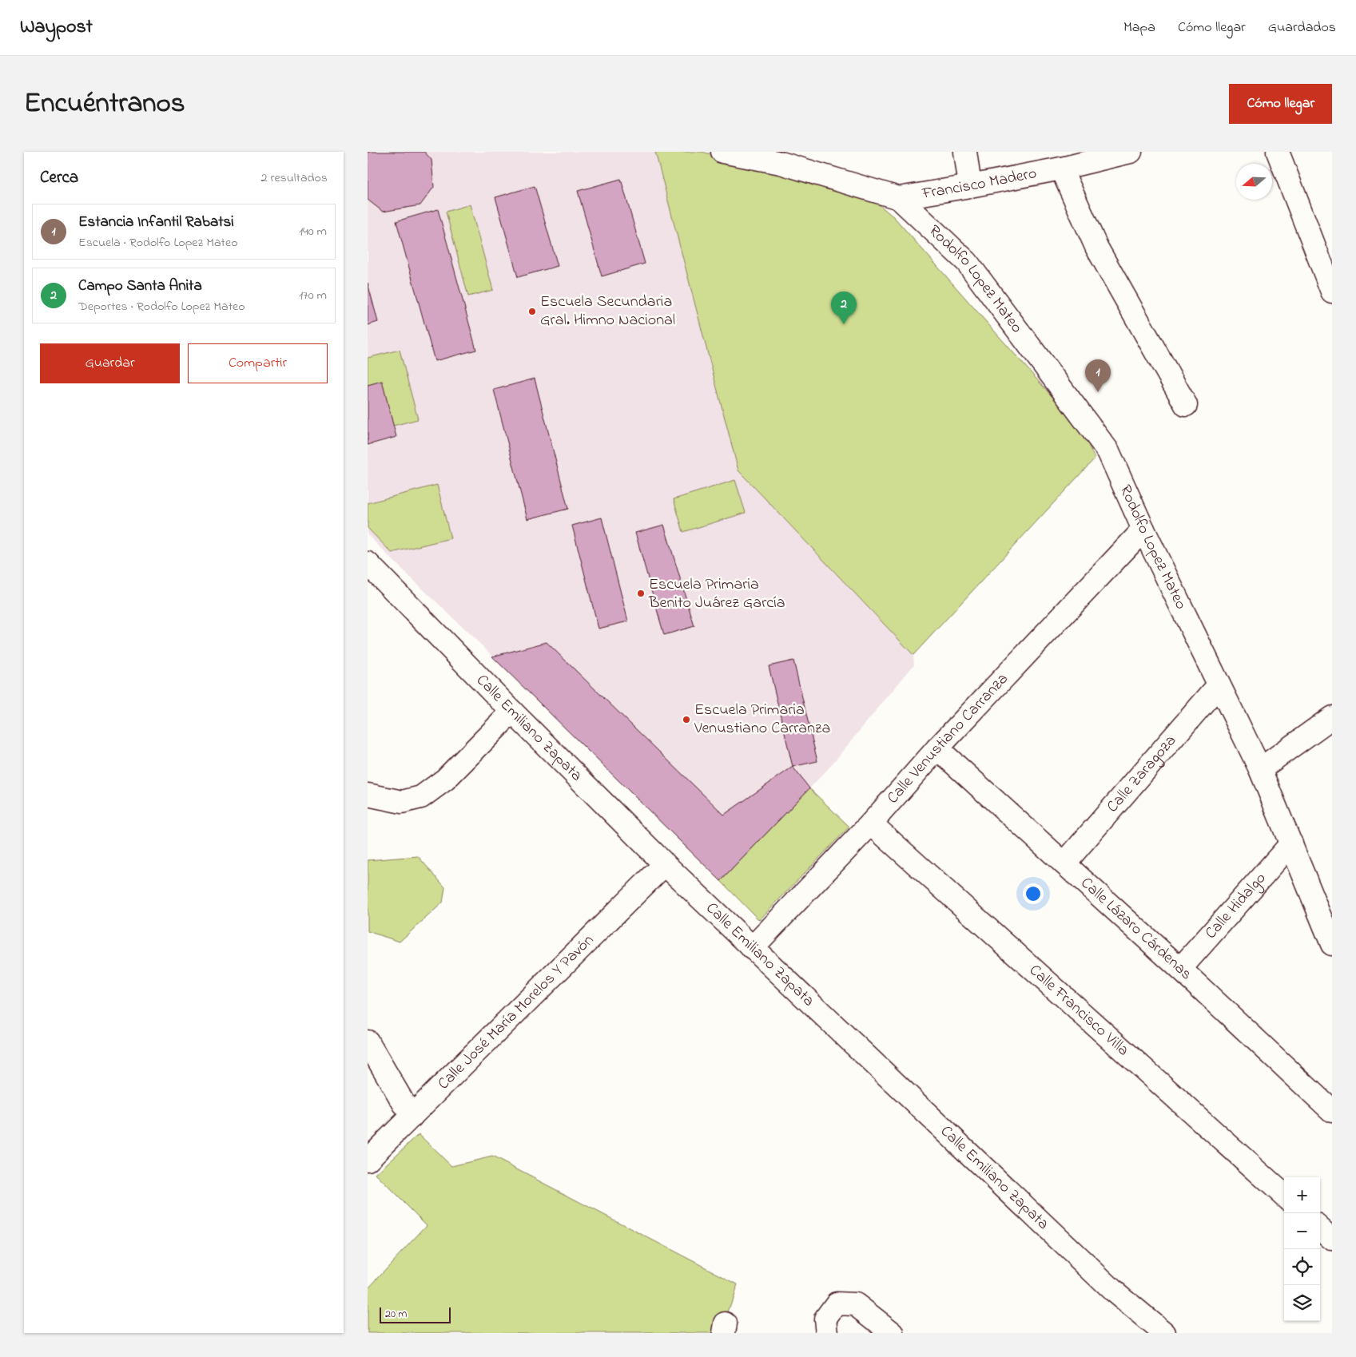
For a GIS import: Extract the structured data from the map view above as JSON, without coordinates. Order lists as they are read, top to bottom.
{
  "streets": {
    "street": [
      "Francisco Madero",
      "Rodolfo Lopez Mateo",
      "Calle Emiliano Zapata",
      "Calle Venustiano Carranza",
      "Calle Zaragoza",
      "Calle Hidalgo",
      "Calle Lázaro Cárdenas",
      "Calle Francisco Villa",
      "Calle José María Morelos Y Pavón"
    ]
  },
  "crossings": [
    ["Francisco Madero", "Rodolfo Lopez Mateo"],
    ["Rodolfo Lopez Mateo", "Calle Venustiano Carranza"],
    ["Rodolfo Lopez Mateo", "Calle Zaragoza"],
    ["Rodolfo Lopez Mateo", "Calle Hidalgo"],
    ["Calle Emiliano Zapata", "Calle Venustiano Carranza"],
    ["Calle Emiliano Zapata", "Calle José María Morelos Y Pavón"],
    ["Calle Venustiano Carranza", "Calle Lázaro Cárdenas"],
    ["Calle Venustiano Carranza", "Calle Francisco Villa"],
    ["Calle Zaragoza", "Calle Lázaro Cárdenas"],
    ["Calle Hidalgo", "Calle Lázaro Cárdenas"]
  ],
  "places": ["Escuela Secundaria Gral. Himno Nacional", "Escuela Primaria Benito Juárez García", "Escuela Primaria Venustiano Carranza"],
  "scale_bar": "20 m",
  "north": "left",
  "page": {
    "header": "Waypost",
    "nav": ["Mapa", "Cómo llegar", "Guardados"],
    "title": "Encuéntranos",
    "buttons": [
      "Cómo llegar",
      ["Guardar", "Compartir"]
    ],
    "heading": ["Cerca", "2 resultados"],
    "list": [
      {
        "mark": "1",
        "name": "Estancia Infantil Rabatsi",
        "note": "Escuela · Rodolfo Lopez Mateo",
        "value": "140 m"
      },
      {
        "mark": "2",
        "name": "Campo Santa Anita",
        "note": "Deportes · Rodolfo Lopez Mateo",
        "value": "170 m"
      }
    ],
    "pins": ["2", "1"],
    "map_buttons": ["+", "−"],
    "scale": "20 m"
  }
}
